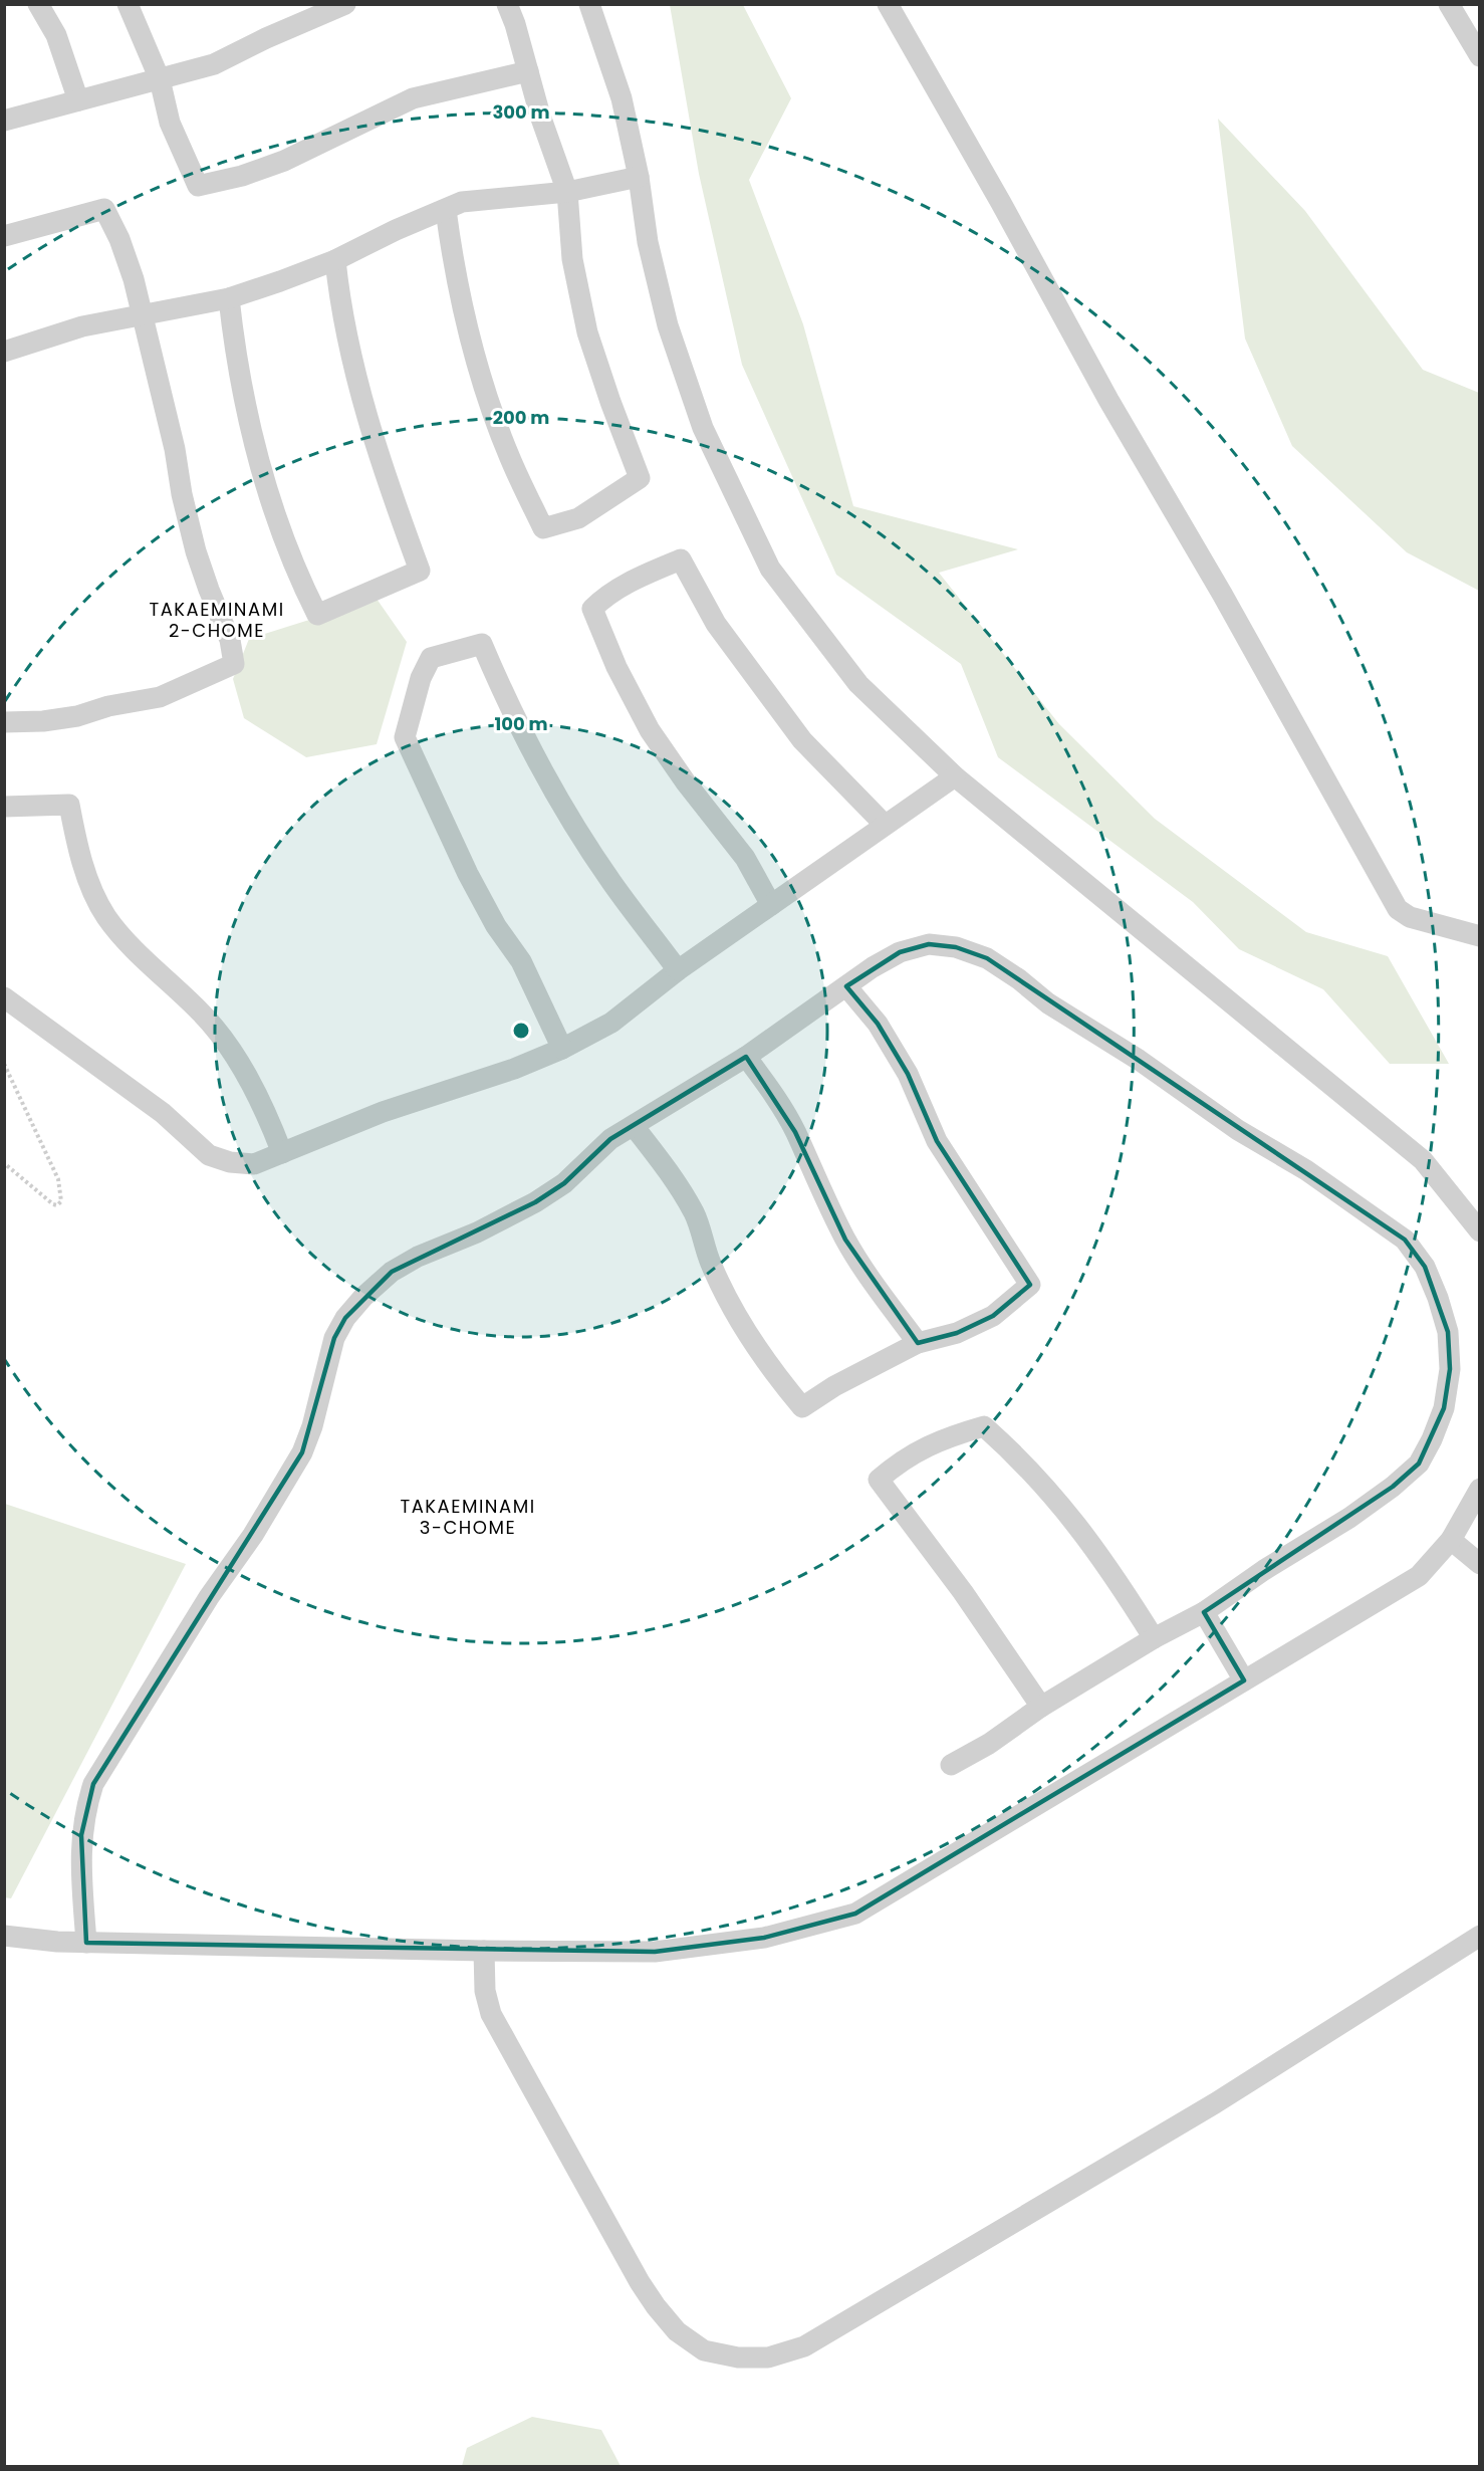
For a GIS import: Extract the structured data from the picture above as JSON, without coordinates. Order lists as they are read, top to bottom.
{
  "districts": ["TAKAEMINAMI 2-CHOME", "TAKAEMINAMI 3-CHOME"],
  "rings": ["300 m", "200 m", "100 m"]
}
